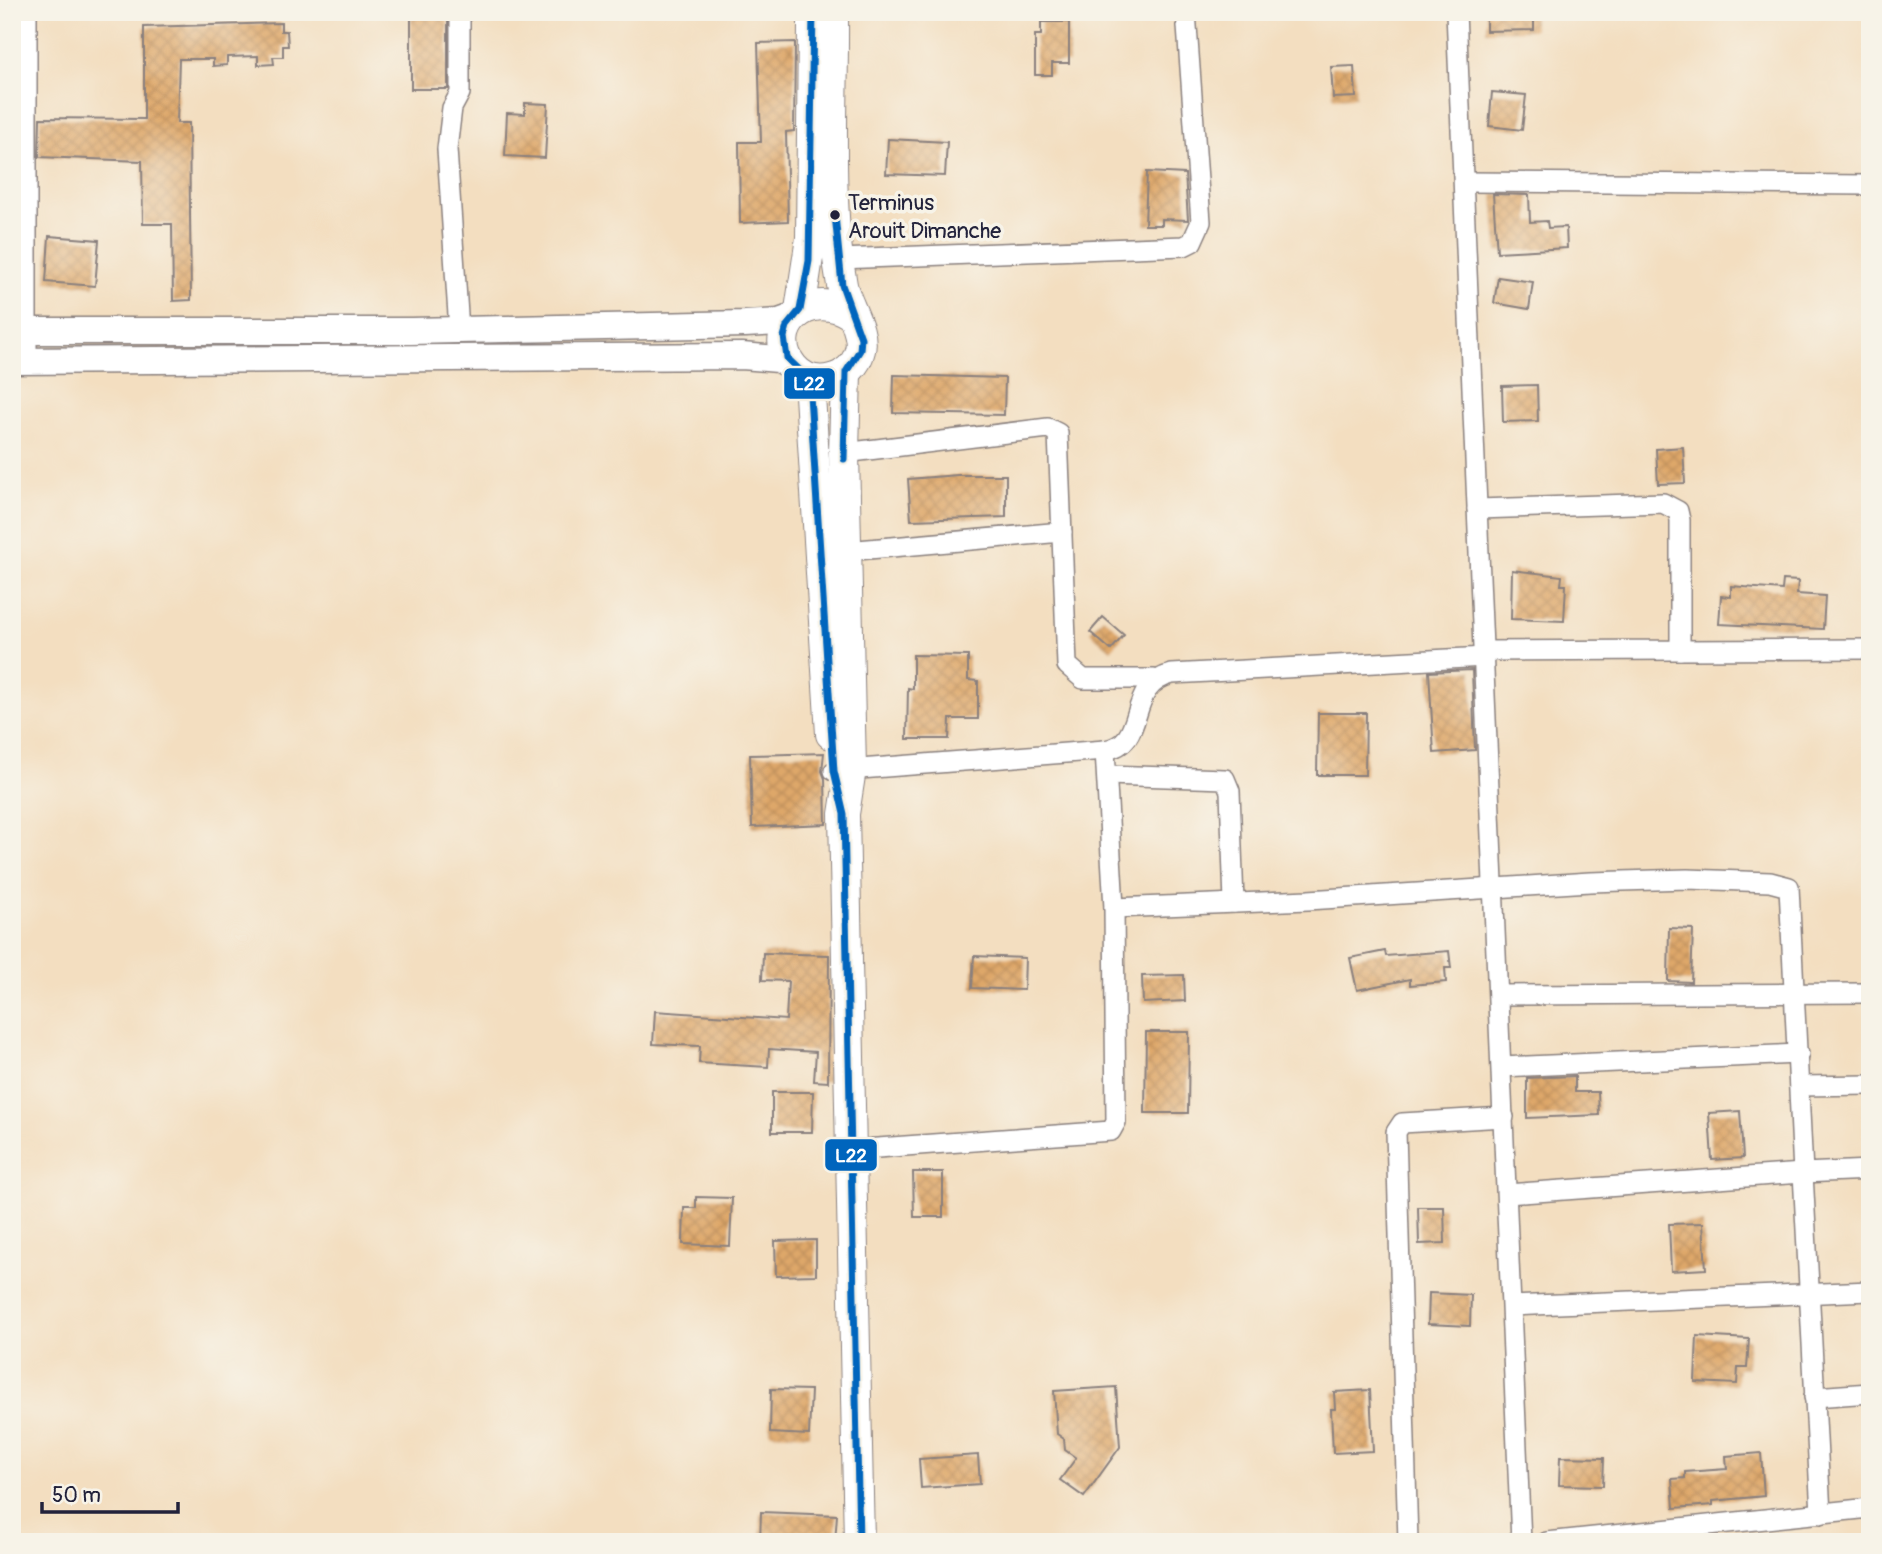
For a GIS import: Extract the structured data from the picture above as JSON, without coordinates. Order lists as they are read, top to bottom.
{
  "places": ["Terminus Arouit Dimanche"],
  "lines": ["transit line L22"],
  "scale_bar": "50 m"
}
